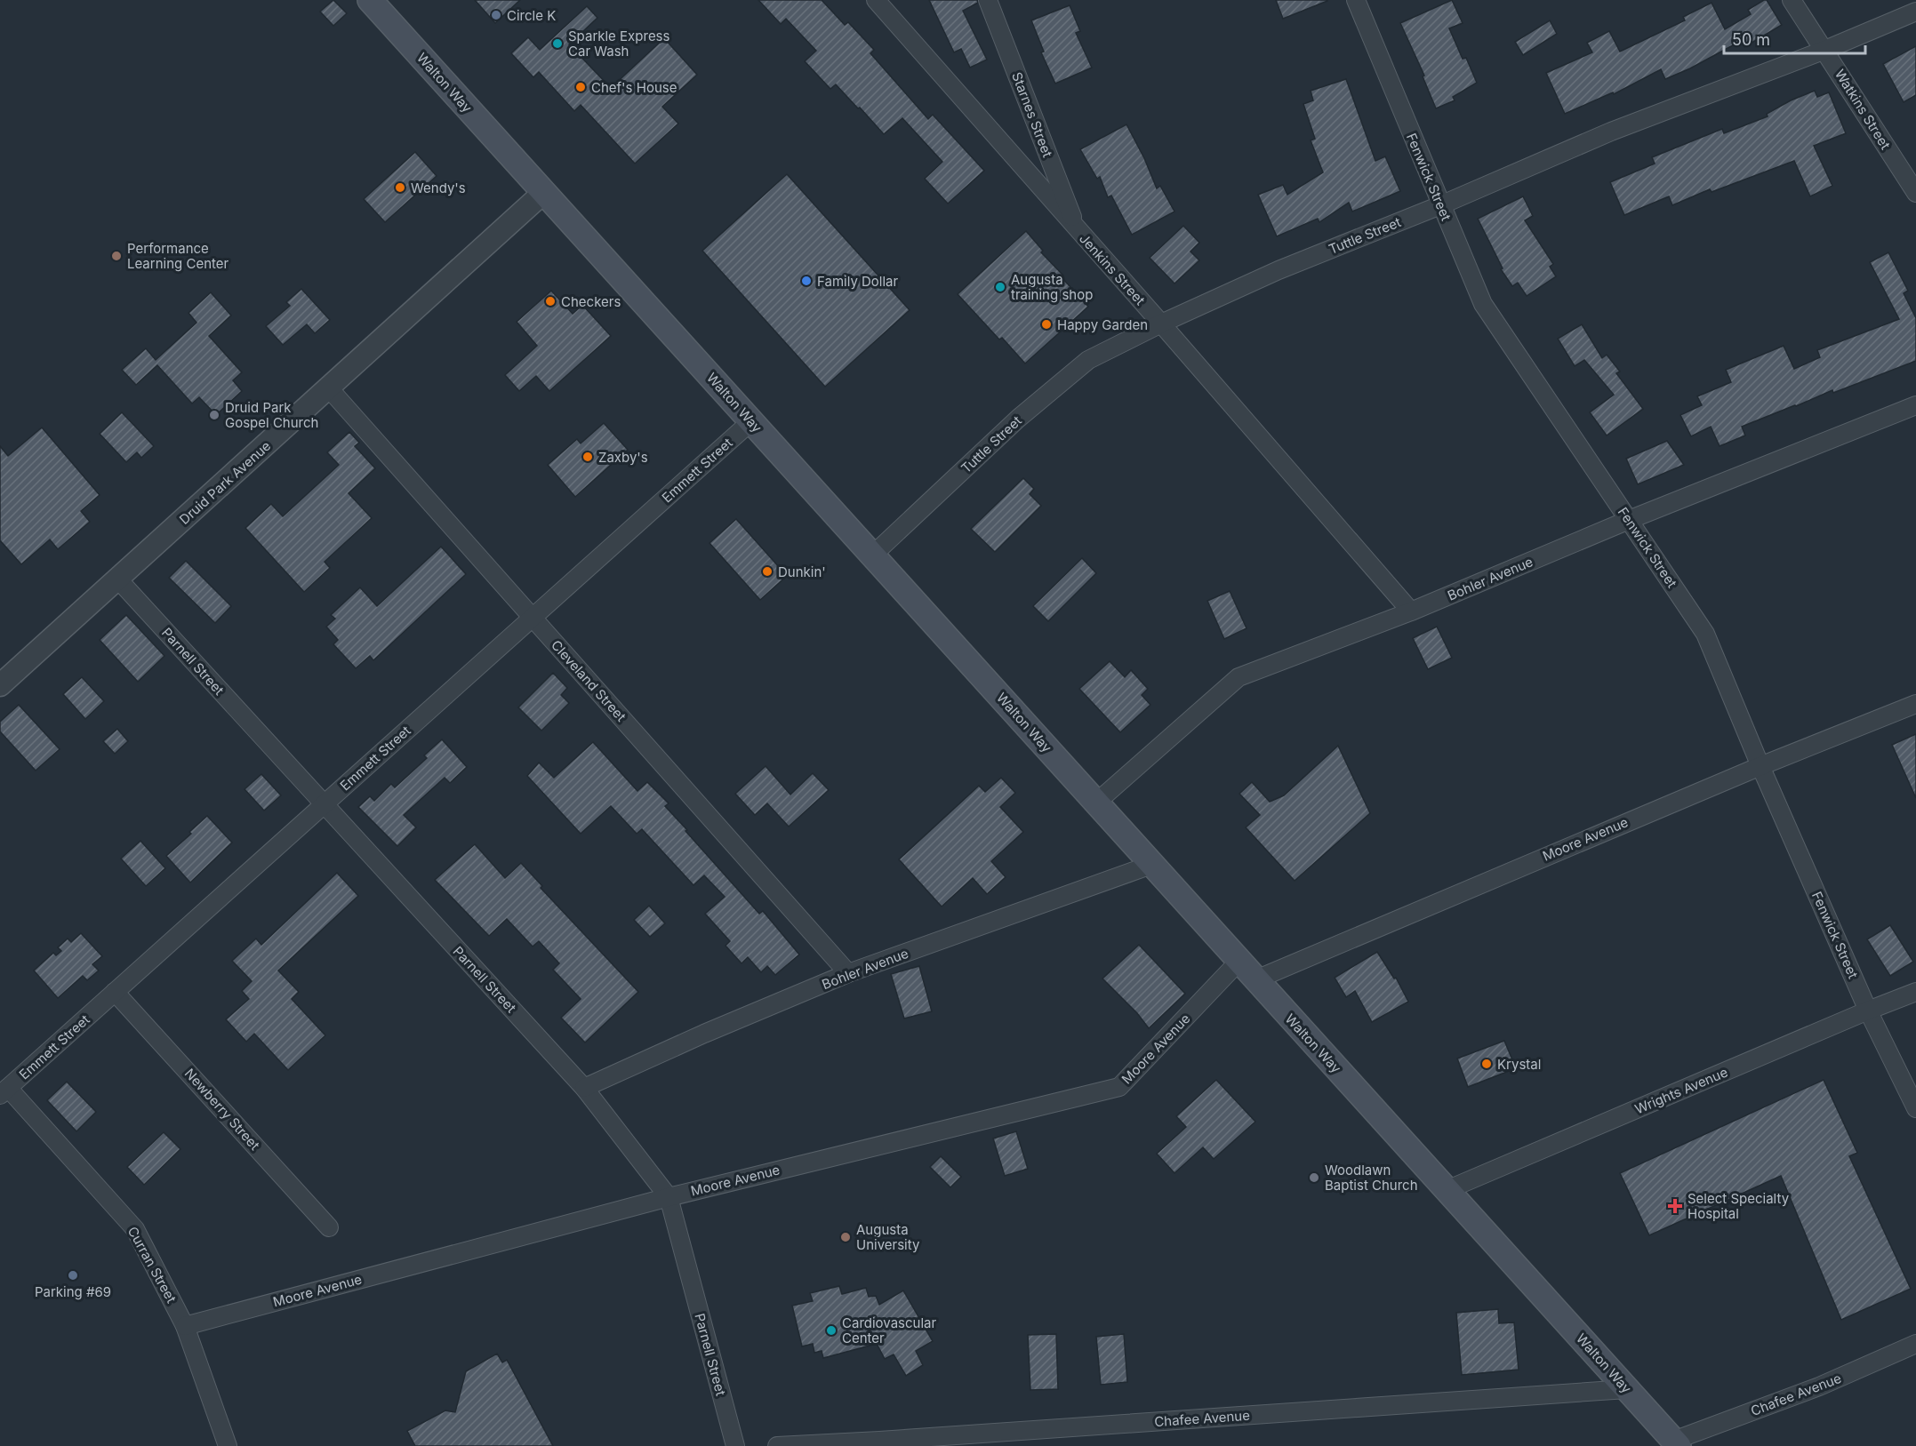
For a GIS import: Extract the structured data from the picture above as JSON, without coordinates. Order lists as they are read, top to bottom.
{
  "streets": {
    "main road": ["Walton Way"],
    "street": [
      "Watkins Street",
      "Starnes Street",
      "Fenwick Street",
      "Tuttle Street",
      "Jenkins Street",
      "Emmett Street",
      "Druid Park Avenue",
      "Bohler Avenue",
      "Parnell Street",
      "Cleveland Street",
      "Moore Avenue",
      "Wrights Avenue",
      "Newberry Street",
      "Curran Street",
      "Chafee Avenue"
    ]
  },
  "crossings": [
    ["Walton Way", "Tuttle Street"],
    ["Walton Way", "Emmett Street"],
    ["Walton Way", "Druid Park Avenue"],
    ["Walton Way", "Bohler Avenue"],
    ["Walton Way", "Moore Avenue"],
    ["Walton Way", "Wrights Avenue"],
    ["Walton Way", "Chafee Avenue"],
    ["Watkins Street", "Tuttle Street"],
    ["Starnes Street", "Jenkins Street"],
    ["Fenwick Street", "Tuttle Street"],
    ["Fenwick Street", "Bohler Avenue"],
    ["Fenwick Street", "Moore Avenue"],
    ["Fenwick Street", "Wrights Avenue"],
    ["Tuttle Street", "Jenkins Street"],
    ["Jenkins Street", "Bohler Avenue"],
    ["Emmett Street", "Parnell Street"],
    ["Emmett Street", "Cleveland Street"],
    ["Emmett Street", "Newberry Street"],
    ["Emmett Street", "Curran Street"],
    ["Druid Park Avenue", "Parnell Street"],
    ["Druid Park Avenue", "Cleveland Street"],
    ["Bohler Avenue", "Parnell Street"],
    ["Bohler Avenue", "Cleveland Street"],
    ["Parnell Street", "Moore Avenue"],
    ["Moore Avenue", "Curran Street"]
  ],
  "places": {
    "other": [
      "Circle K",
      "Sparkle Express Car Wash",
      "Chef's House",
      "Wendy's",
      "Performance Learning Center",
      "Family Dollar",
      "Augusta training shop",
      "Checkers",
      "Happy Garden",
      "Druid Park Gospel Church",
      "Zaxby's",
      "Dunkin'",
      "Krystal",
      "Woodlawn Baptist Church",
      "Augusta University",
      "Parking #69",
      "Cardiovascular Center"
    ],
    "health": ["Select Specialty Hospital"]
  },
  "scale_bar": "50 m"
}
